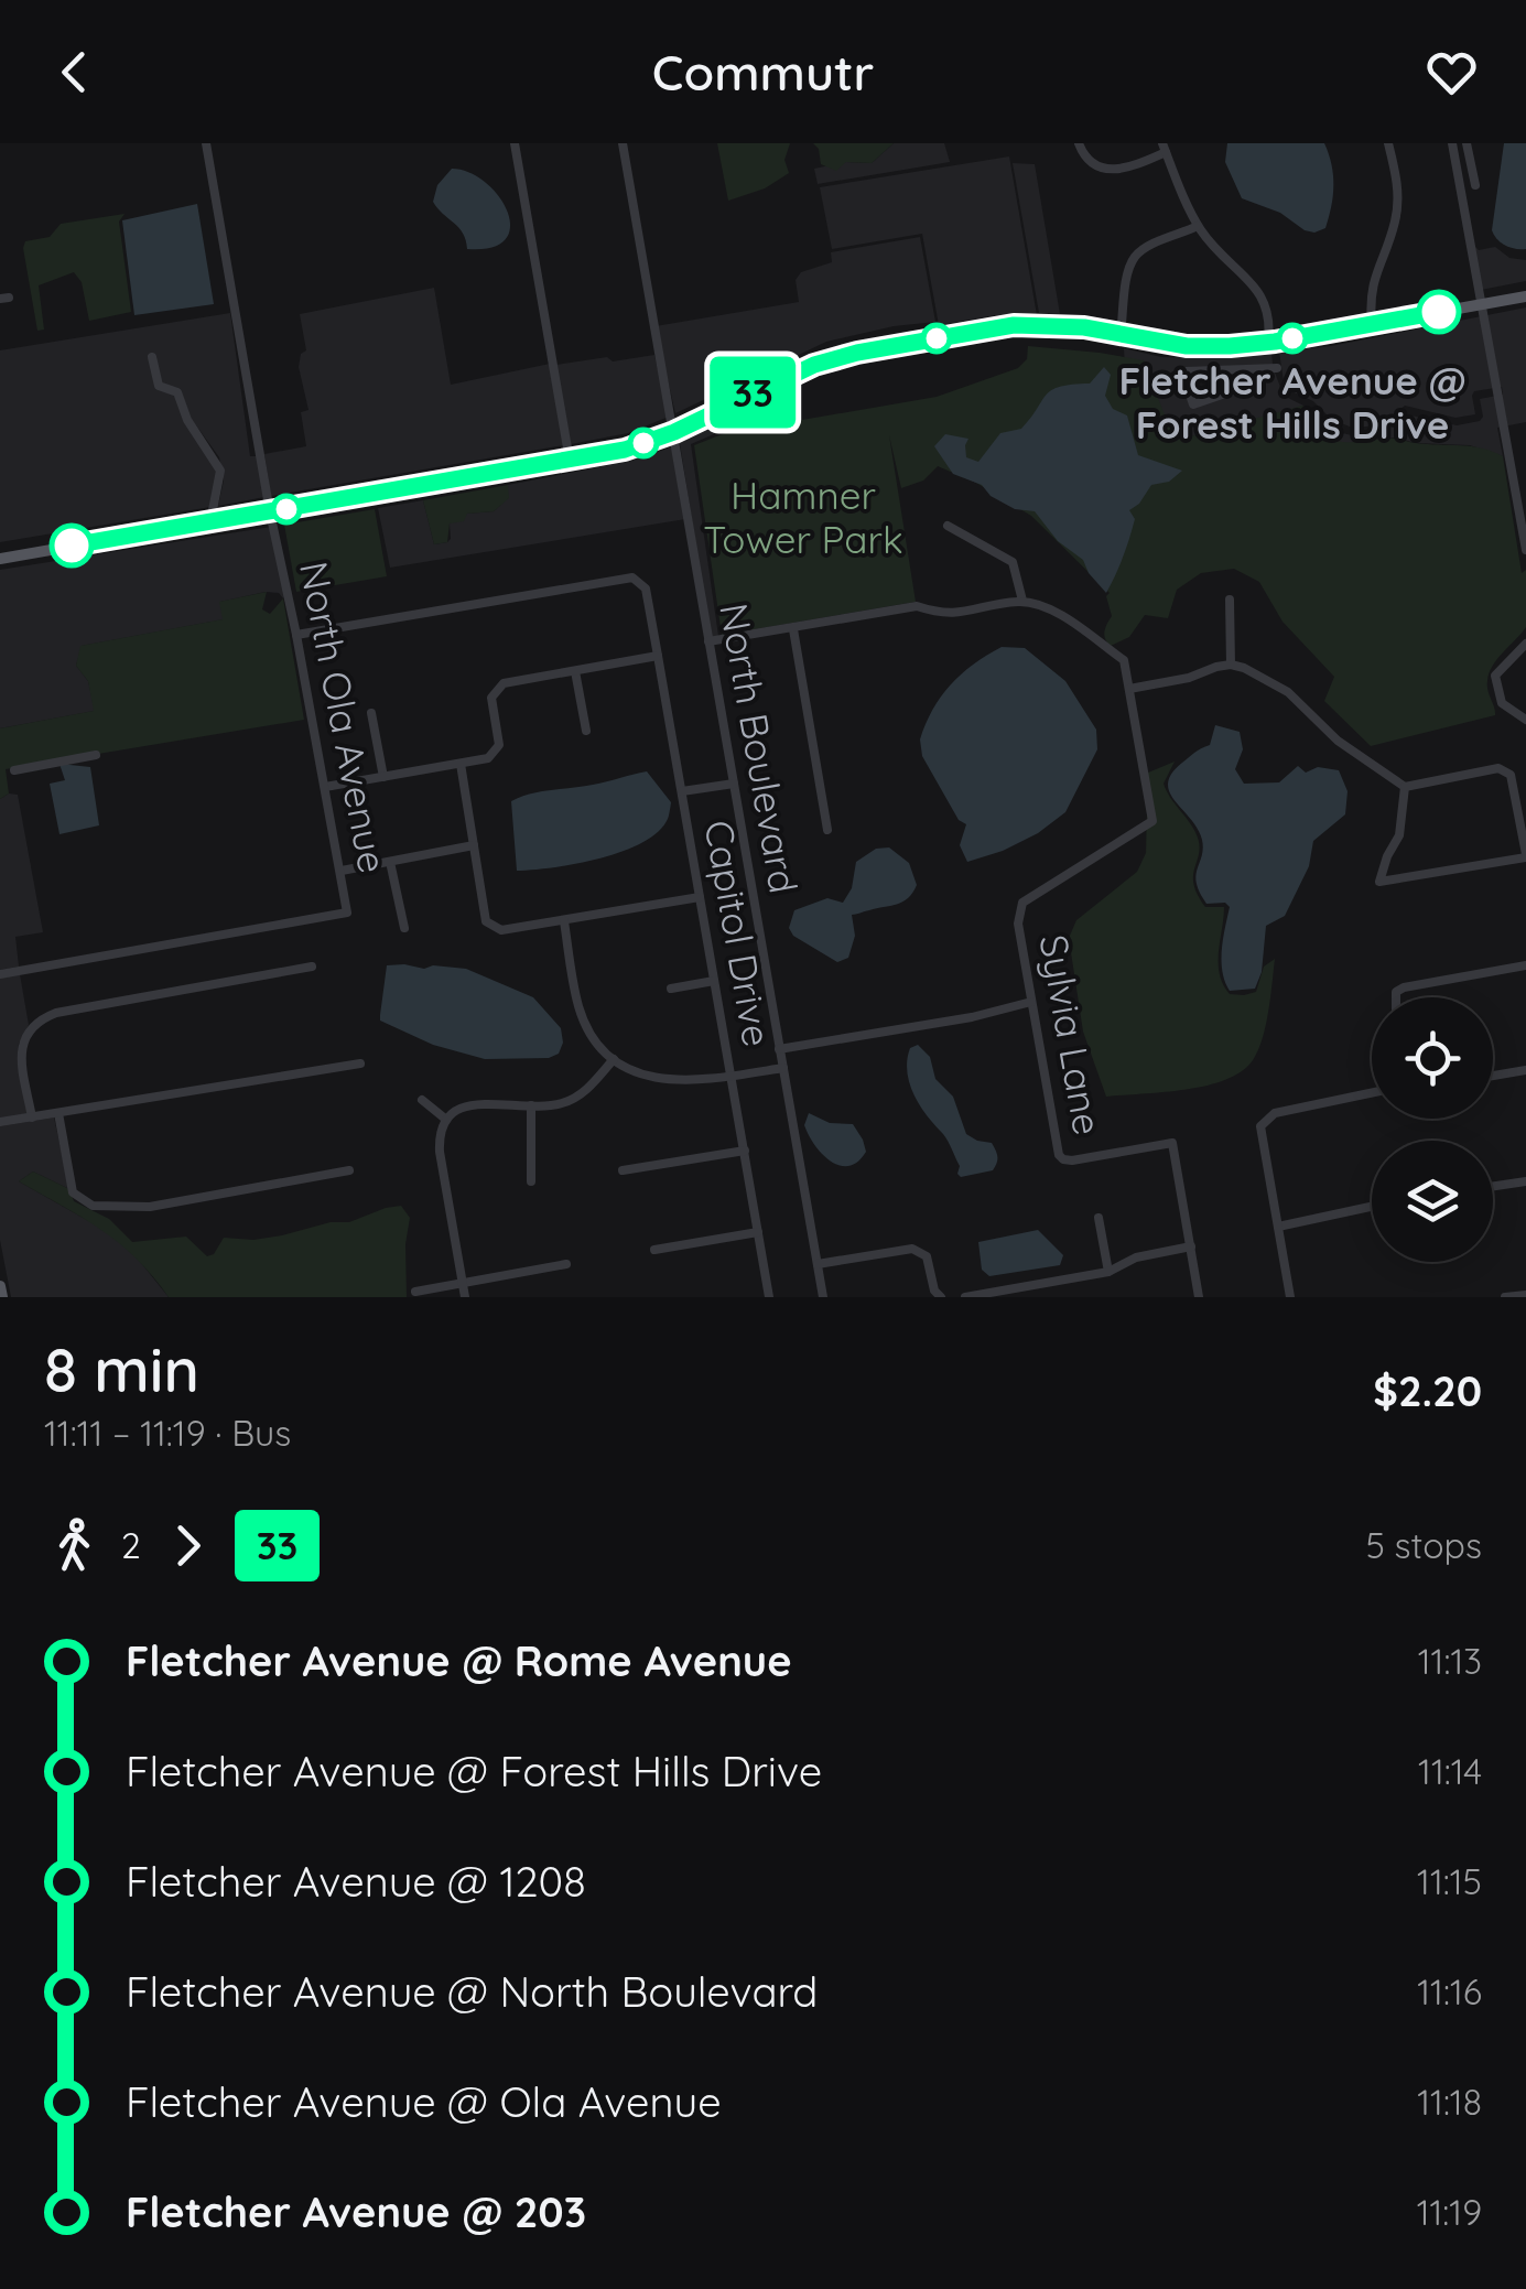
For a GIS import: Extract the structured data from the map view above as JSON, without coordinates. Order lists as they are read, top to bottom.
{
  "streets": {
    "street": [
      "North Ola Avenue",
      "North Boulevard",
      "Capitol Drive",
      "Sylvia Lane"
    ]
  },
  "crossings": [
    ["North Ola Avenue", "Capitol Drive"]
  ],
  "parks": ["Hamner Tower Park"],
  "places": ["Fletcher Avenue @ Forest Hills Drive"],
  "lines": ["bus line 33"],
  "page": {
    "header": "Commutr",
    "on_map": "33",
    "heading": ["8 min", "11:11 – 11:19 · Bus", "$2.20"],
    "legs": ["2", "33", "5 stops"],
    "list": [
      {
        "name": "Fletcher Avenue @ Rome Avenue",
        "value": "11:13"
      },
      {
        "name": "Fletcher Avenue @ Forest Hills Drive",
        "value": "11:14"
      },
      {
        "name": "Fletcher Avenue @ 1208",
        "value": "11:15"
      },
      {
        "name": "Fletcher Avenue @ North Boulevard",
        "value": "11:16"
      },
      {
        "name": "Fletcher Avenue @ Ola Avenue",
        "value": "11:18"
      },
      {
        "name": "Fletcher Avenue @ 203",
        "value": "11:19"
      }
    ]
  }
}
